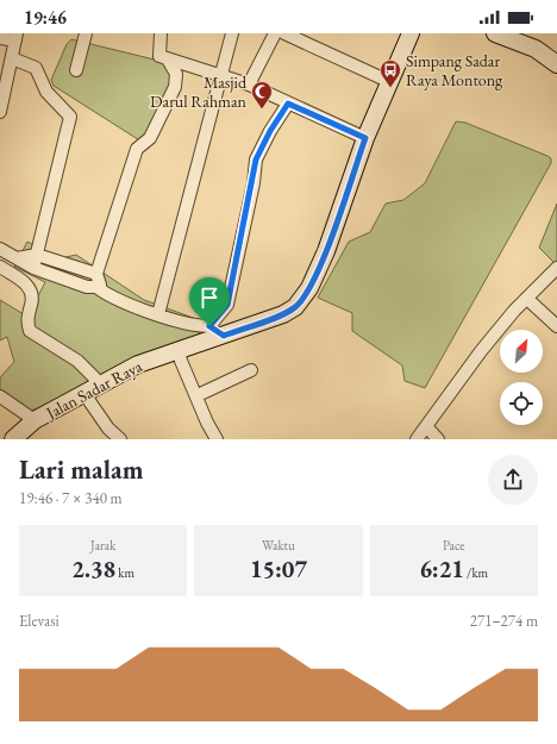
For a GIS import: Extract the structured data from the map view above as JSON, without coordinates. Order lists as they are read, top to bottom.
{
  "streets": {
    "street": ["Jalan Sadar Raya"]
  },
  "places": {
    "bus stop": ["Simpang Sadar Raya Montong"],
    "mosque": ["Masjid Darul Rahman"]
  },
  "north": "top right",
  "page": {
    "status": "19:46",
    "heading": ["Lari malam", "19:46 · 7 × 340 m"],
    "stats": [
      ["Jarak", "2.38 km"],
      ["Waktu", "15:07"],
      ["Pace", "6:21 /km"]
    ],
    "chart": ["Elevasi", "271–274 m"]
  }
}
